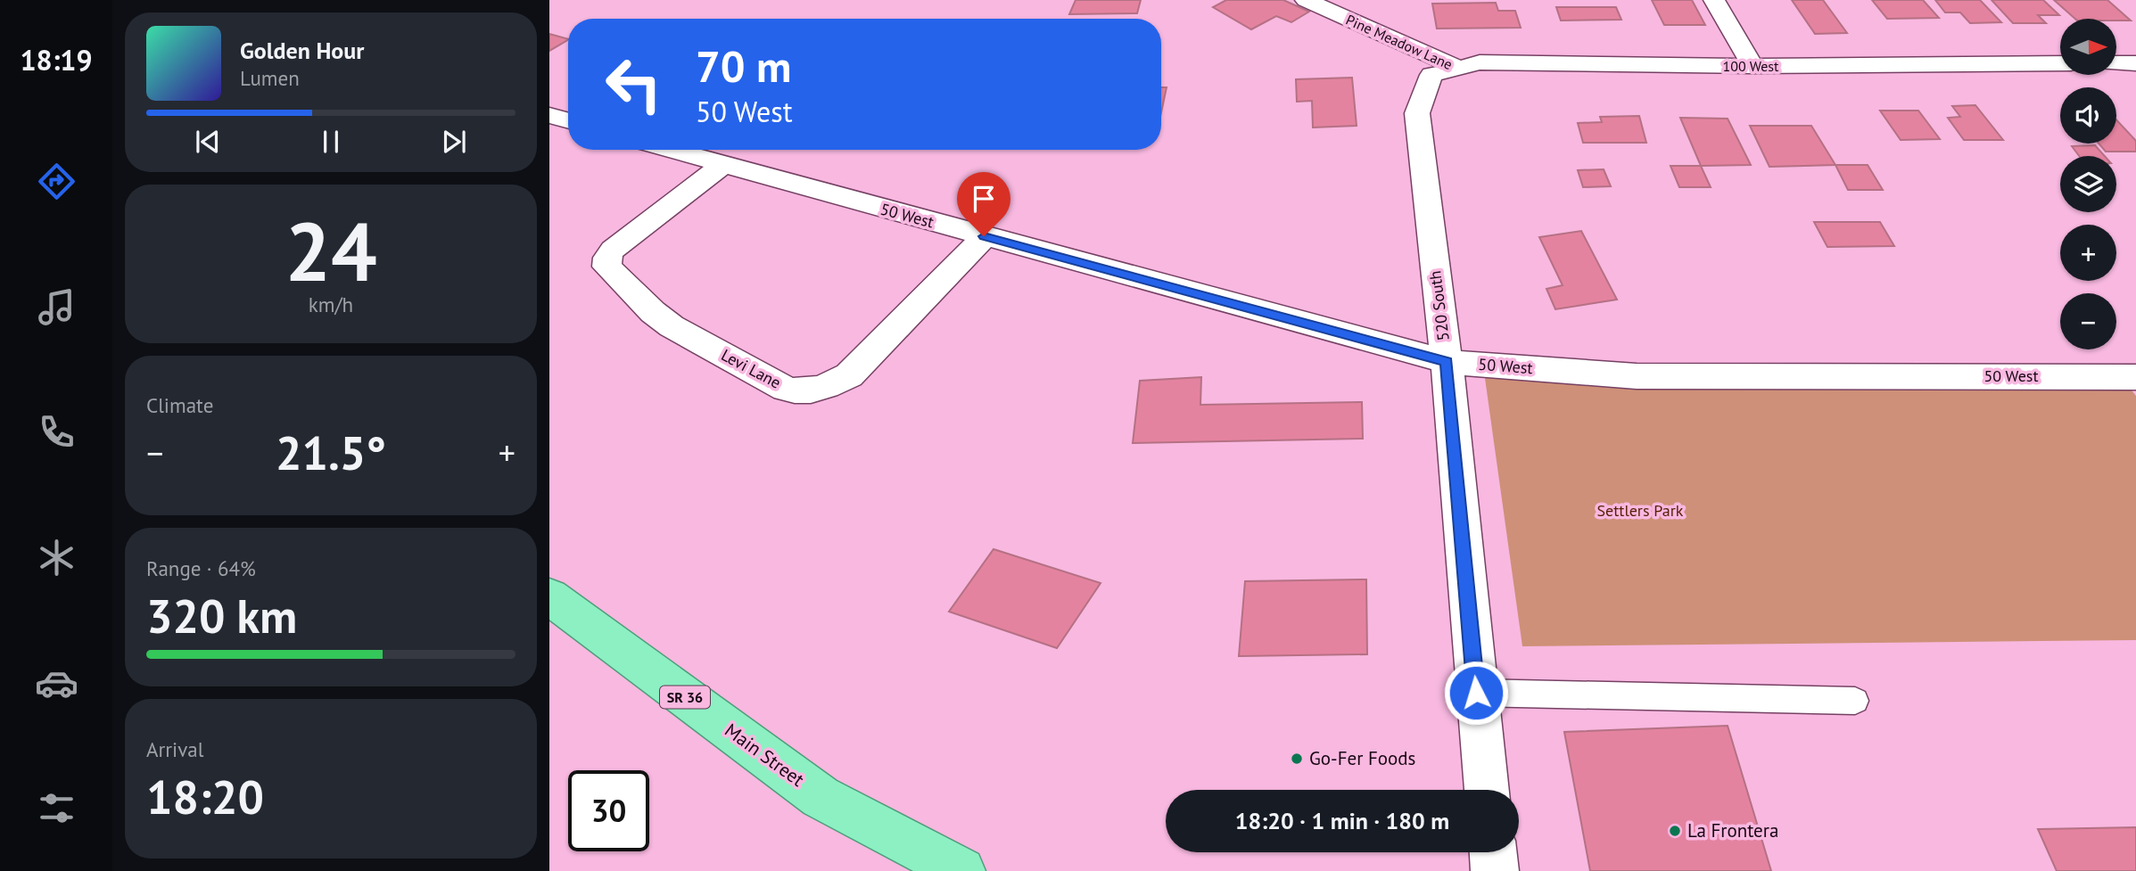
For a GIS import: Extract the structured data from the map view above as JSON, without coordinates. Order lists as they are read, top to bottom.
{
  "streets": {
    "highway": ["SR 36", "Main Street"],
    "street": [
      "Pine Meadow Lane",
      "100 West",
      "50 West",
      "520 South",
      "Levi Lane"
    ]
  },
  "crossings": [
    ["Pine Meadow Lane", "100 West"],
    ["Pine Meadow Lane", "520 South"],
    ["100 West", "520 South"],
    ["50 West", "520 South"],
    ["50 West", "Levi Lane"]
  ],
  "parks": ["Settlers Park"],
  "places": ["Go-Fer Foods", "La Frontera"],
  "north": "right",
  "page": {
    "tabs": "18:19",
    "map_buttons": ["+", "−"],
    "turn": ["70 m", "50 West"],
    "song": ["Golden Hour", "Lumen"],
    "tile": [
      ["24", "km/h"],
      "Climate",
      ["Range · 64%", "320 km"],
      ["Arrival", "18:20"]
    ],
    "heat": ["−", "21.5°", "+"],
    "limit": "30",
    "trip": "18:20 · 1 min · 180 m"
  }
}
